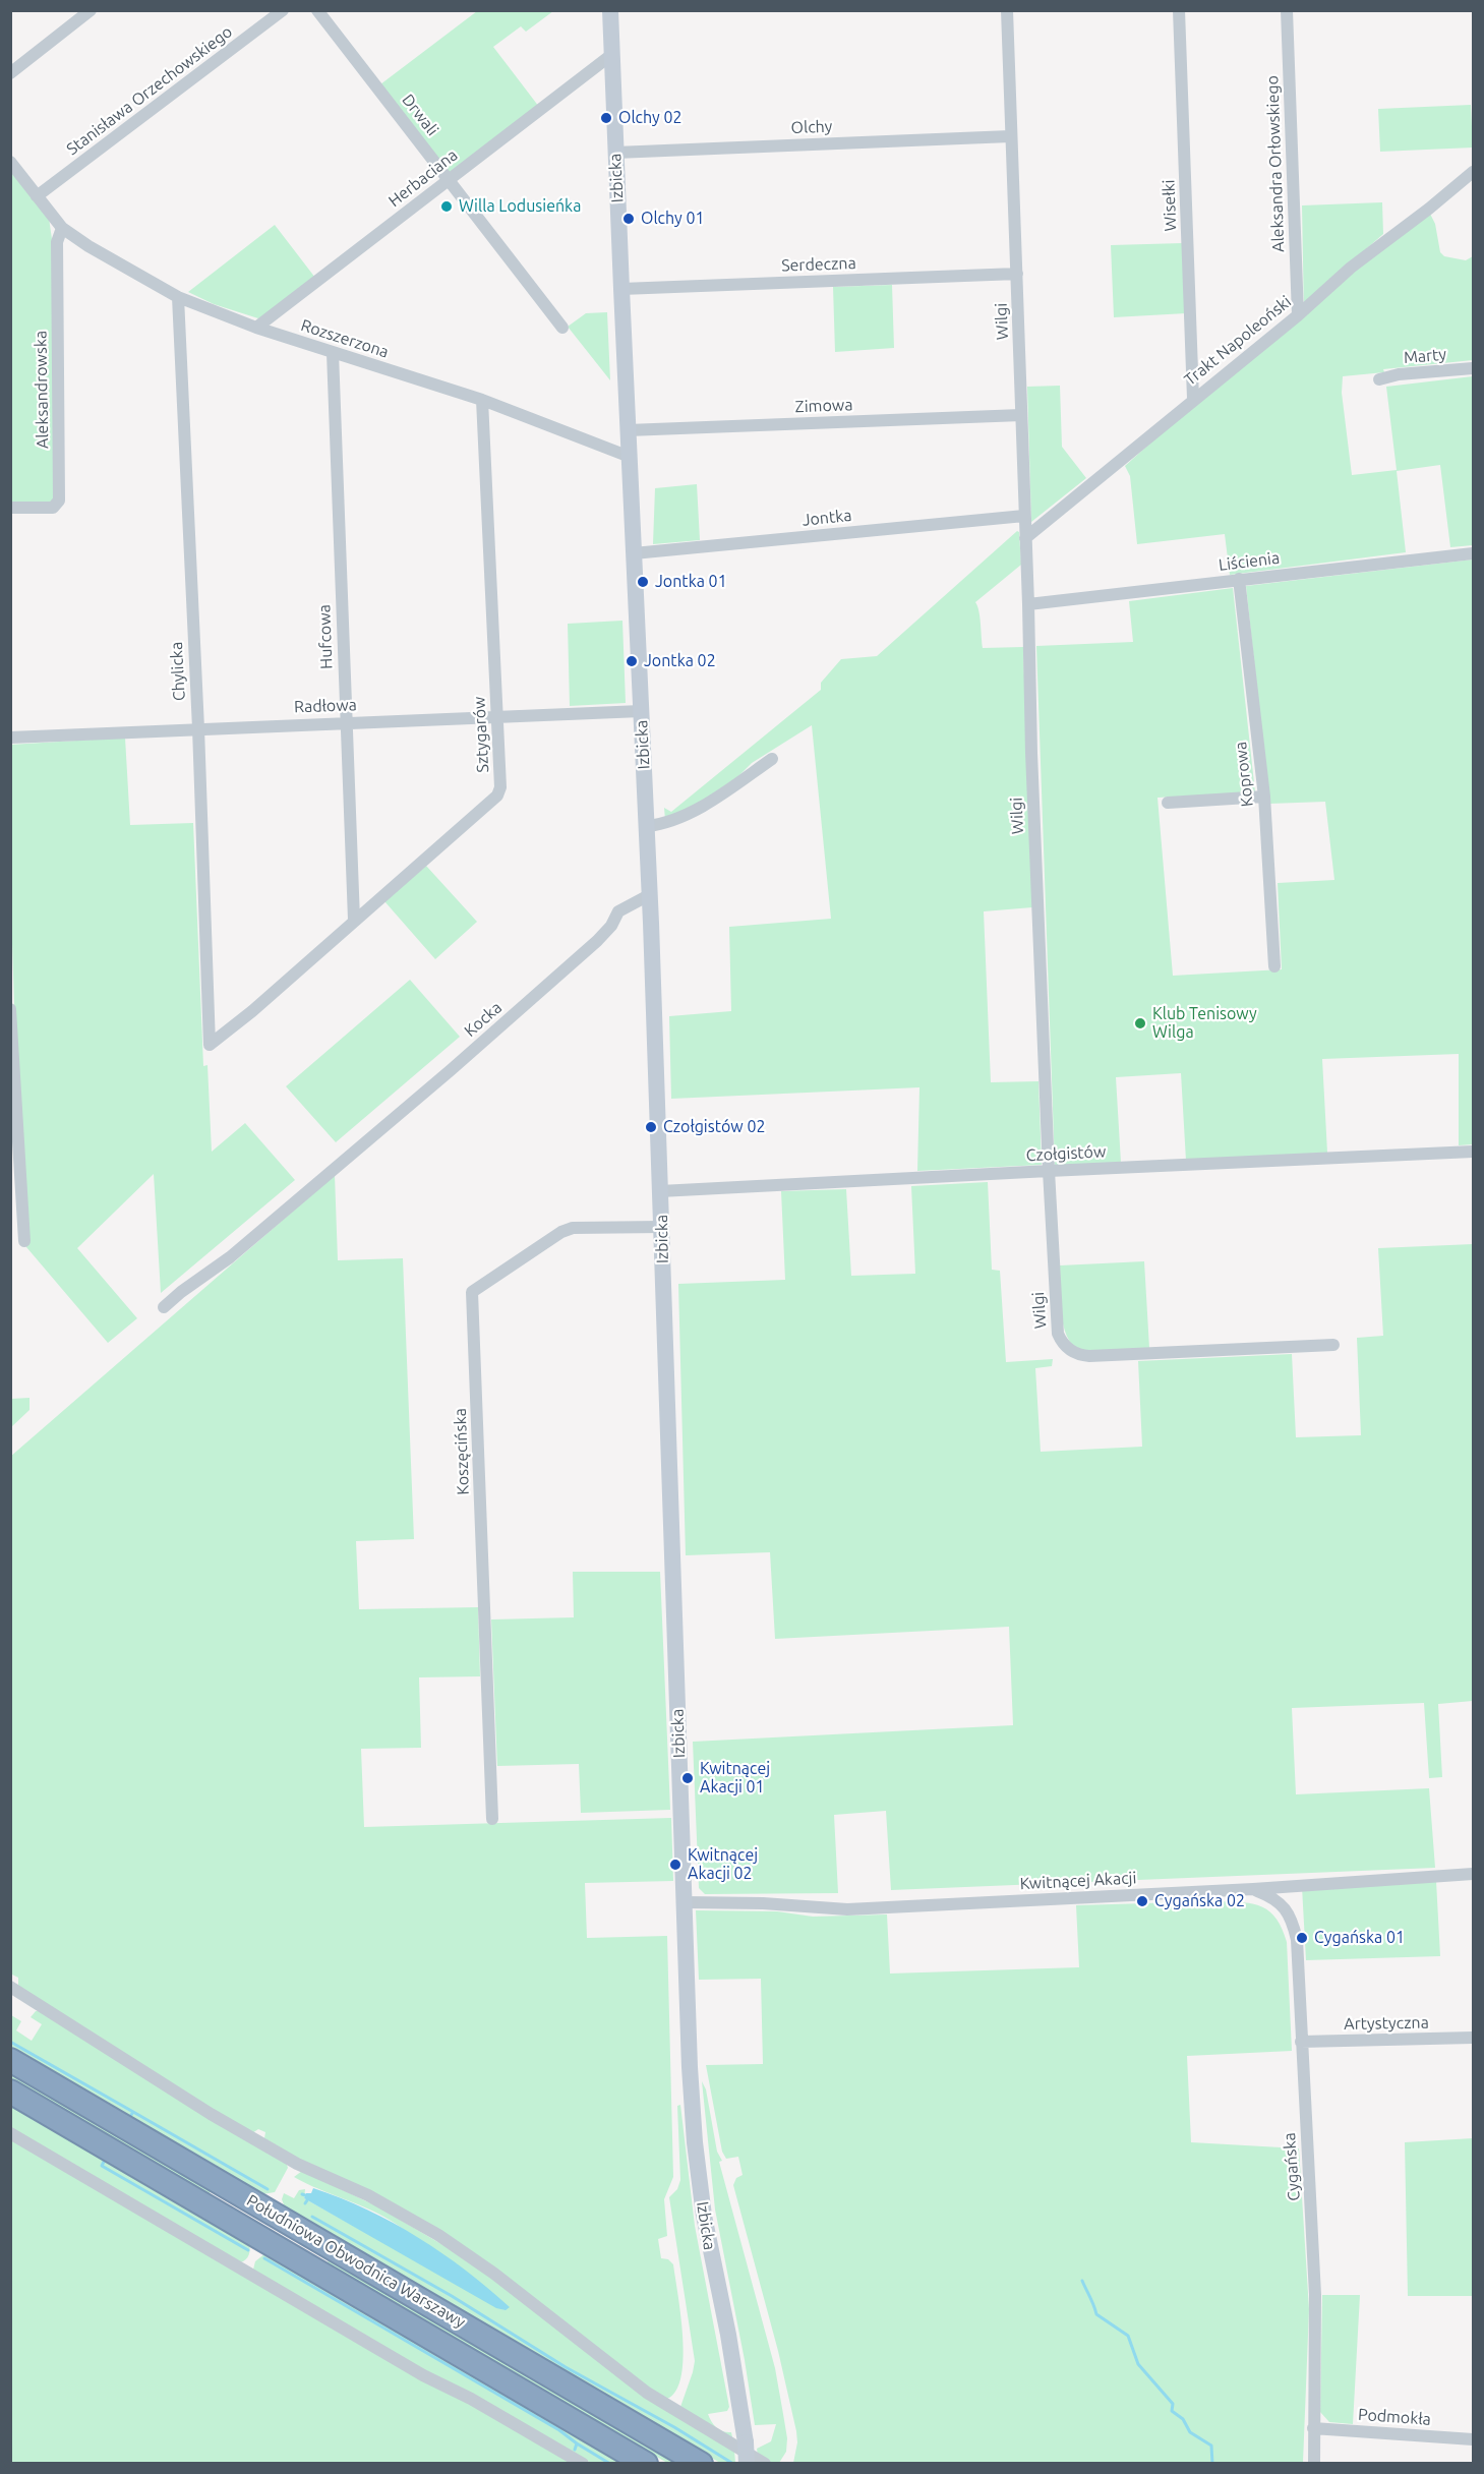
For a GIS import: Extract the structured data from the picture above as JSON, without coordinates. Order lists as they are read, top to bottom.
{
  "streets": {
    "highway": ["Południowa Obwodnica Warszawy"],
    "street": [
      "Stanisława Orzechowskiego",
      "Drwali",
      "Olchy",
      "Aleksandra Orłowskiego",
      "Herbaciana",
      "Izbicka",
      "Wisełki",
      "Serdeczna",
      "Wilgi",
      "Rozszerzona",
      "Trakt Napoleoński",
      "Marty",
      "Aleksandrowska",
      "Zimowa",
      "Jontka",
      "Liścienia",
      "Hufcowa",
      "Chylicka",
      "Radłowa",
      "Sztygarów",
      "Koprowa",
      "Kocka",
      "Czołgistów",
      "Koszęcińska",
      "Kwitnącej Akacji",
      "Artystyczna",
      "Cygańska",
      "Podmokła"
    ]
  },
  "crossings": [
    ["Stanisława Orzechowskiego", "Rozszerzona"],
    ["Drwali", "Herbaciana"],
    ["Olchy", "Izbicka"],
    ["Olchy", "Wilgi"],
    ["Aleksandra Orłowskiego", "Trakt Napoleoński"],
    ["Herbaciana", "Izbicka"],
    ["Herbaciana", "Rozszerzona"],
    ["Izbicka", "Serdeczna"],
    ["Izbicka", "Rozszerzona"],
    ["Izbicka", "Zimowa"],
    ["Izbicka", "Jontka"],
    ["Izbicka", "Radłowa"],
    ["Izbicka", "Kocka"],
    ["Izbicka", "Czołgistów"],
    ["Izbicka", "Koszęcińska"],
    ["Izbicka", "Kwitnącej Akacji"],
    ["Wisełki", "Trakt Napoleoński"],
    ["Serdeczna", "Wilgi"],
    ["Wilgi", "Trakt Napoleoński"],
    ["Wilgi", "Zimowa"],
    ["Wilgi", "Jontka"],
    ["Wilgi", "Liścienia"],
    ["Wilgi", "Czołgistów"],
    ["Rozszerzona", "Aleksandrowska"],
    ["Rozszerzona", "Hufcowa"],
    ["Rozszerzona", "Chylicka"],
    ["Rozszerzona", "Sztygarów"],
    ["Liścienia", "Koprowa"],
    ["Hufcowa", "Radłowa"],
    ["Hufcowa", "Sztygarów"],
    ["Chylicka", "Radłowa"],
    ["Chylicka", "Sztygarów"],
    ["Radłowa", "Sztygarów"],
    ["Kwitnącej Akacji", "Cygańska"],
    ["Artystyczna", "Cygańska"],
    ["Cygańska", "Podmokła"]
  ],
  "places": [
    "Olchy 02",
    "Willa Lodusieńka",
    "Olchy 01",
    "Jontka 01",
    "Jontka 02",
    "Klub Tenisowy Wilga",
    "Czołgistów 02",
    "Kwitnącej Akacji 01",
    "Kwitnącej Akacji 02",
    "Cygańska 02",
    "Cygańska 01"
  ]
}
